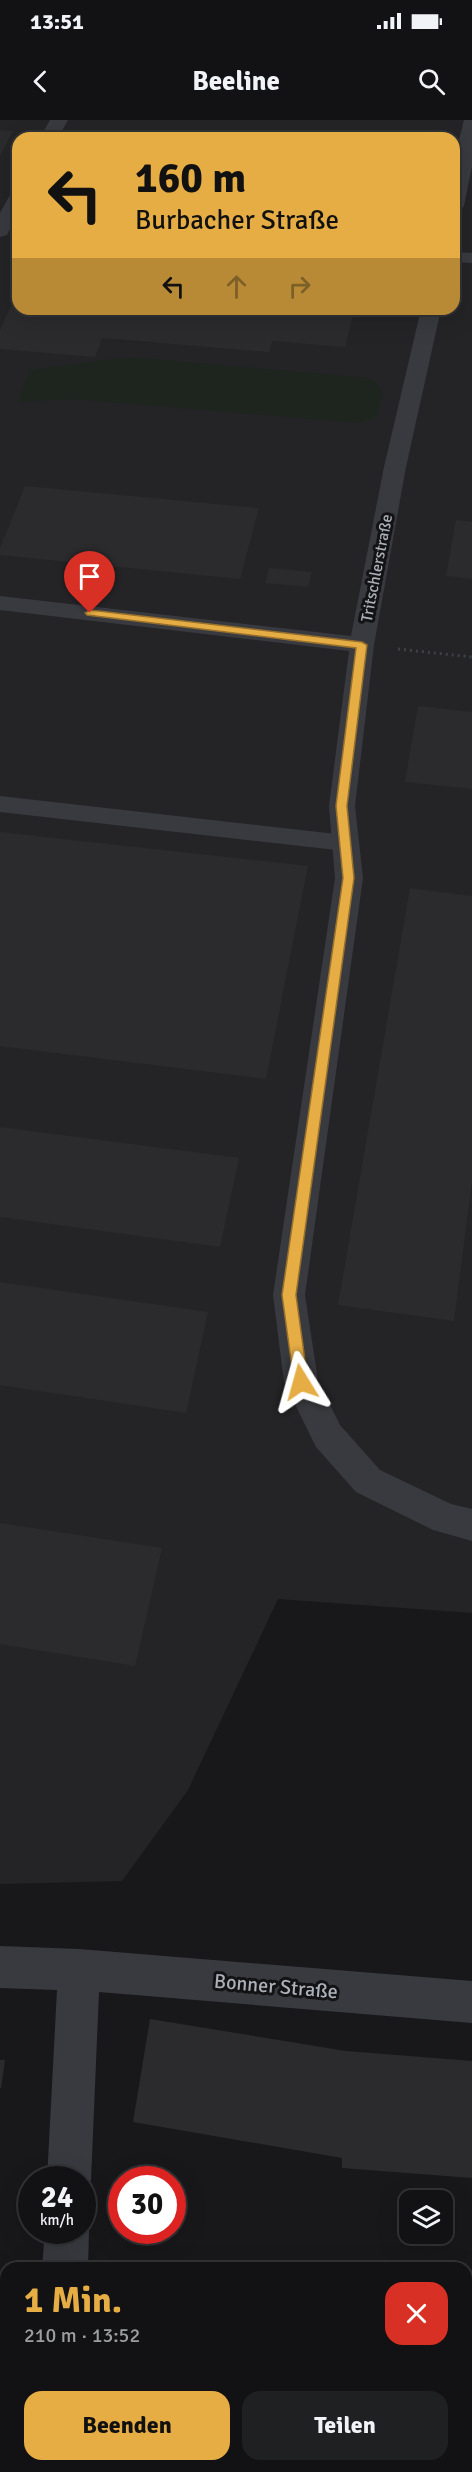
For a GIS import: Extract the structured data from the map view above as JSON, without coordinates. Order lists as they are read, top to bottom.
{
  "streets": {
    "street": ["Tritschlerstraße", "Bonner Straße"]
  },
  "page": {
    "status": "13:51",
    "header": "Beeline",
    "turn": ["160 m", "Burbacher Straße"],
    "speed": "24 km/h",
    "limit": "30",
    "heading": ["1 Min.", "210 m · 13:52"],
    "buttons": ["Beenden", "Teilen"]
  }
}
